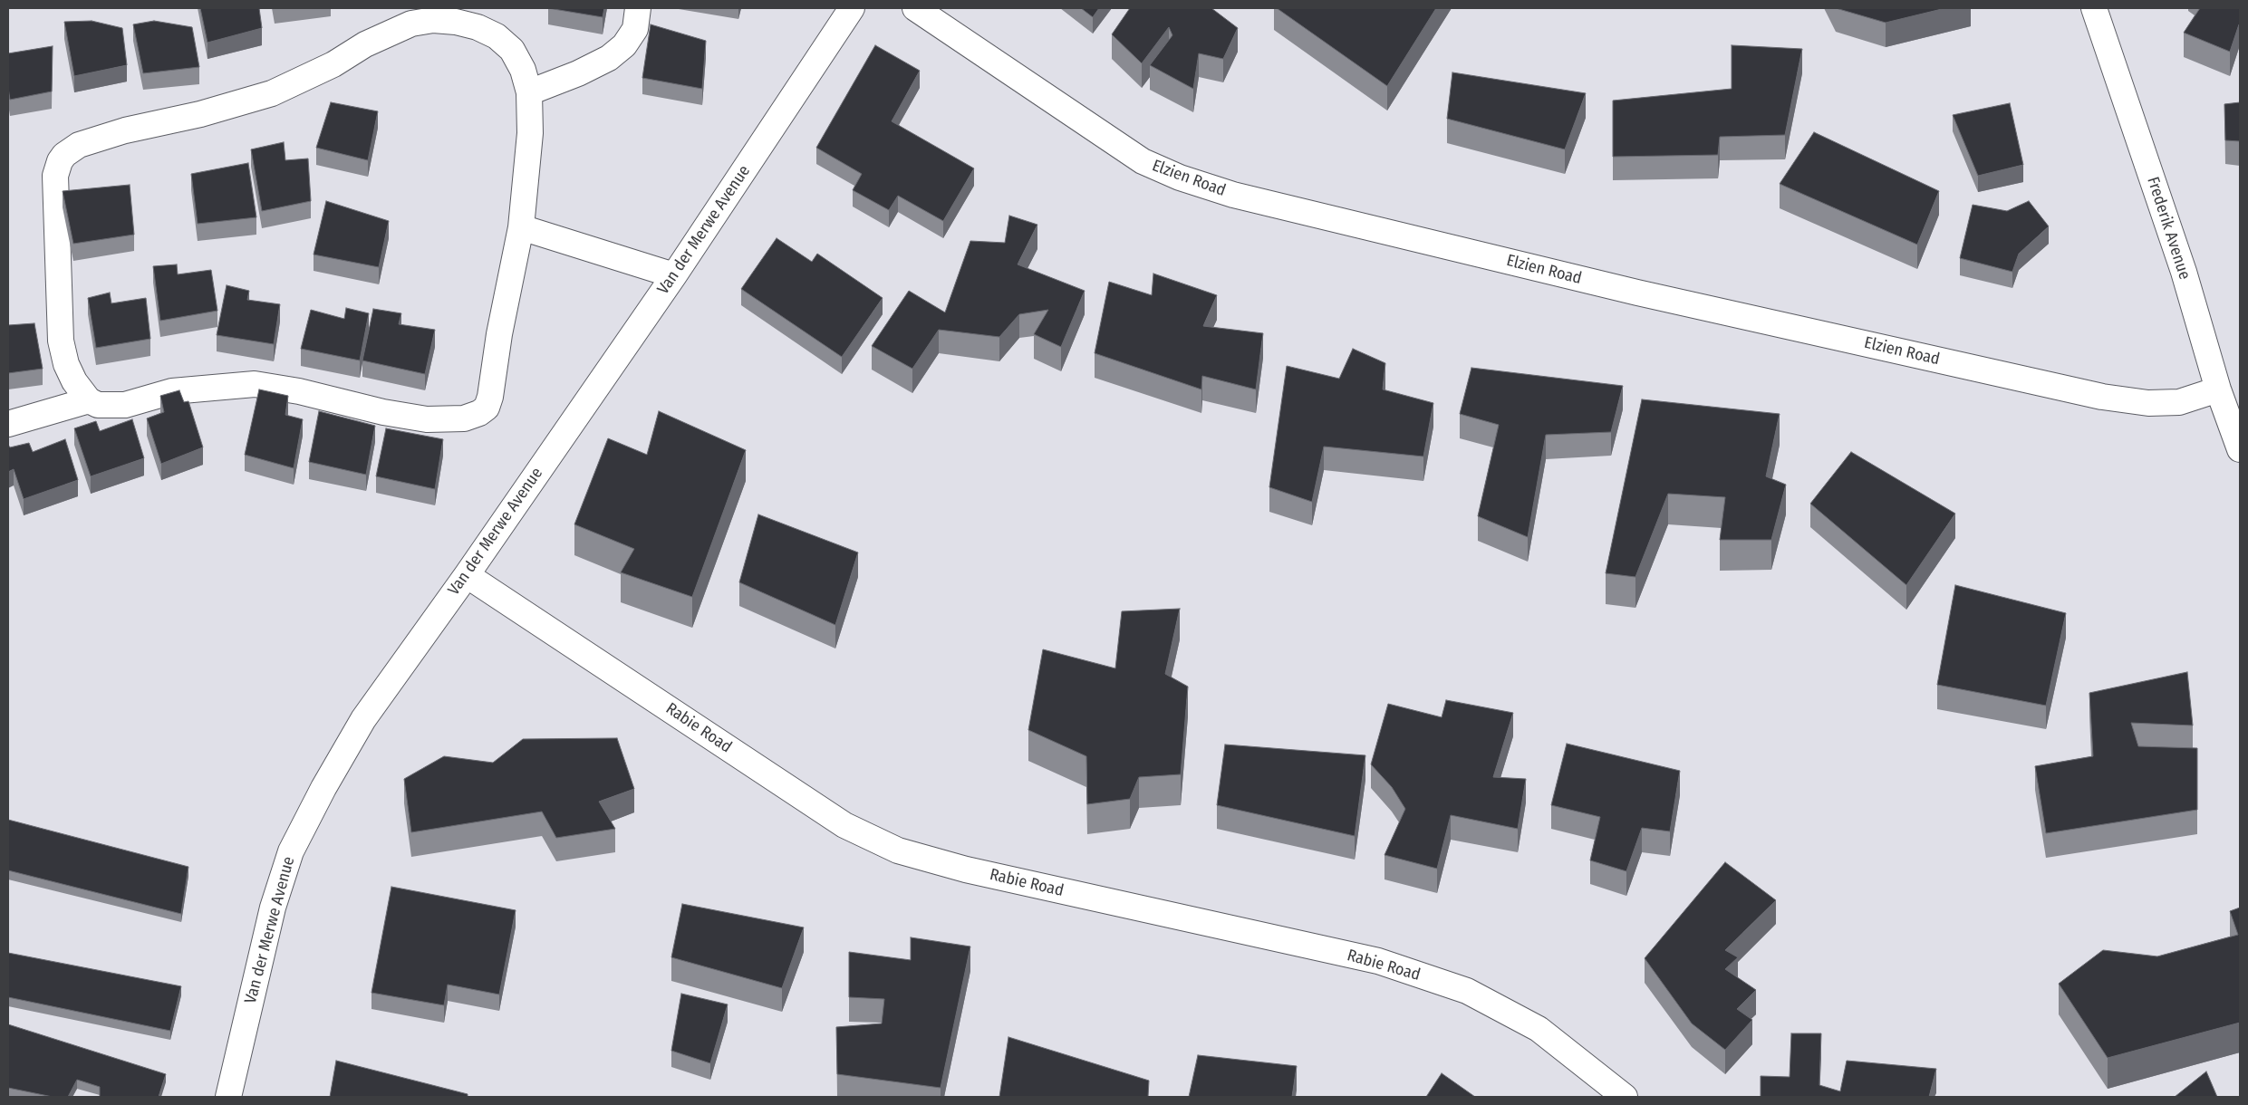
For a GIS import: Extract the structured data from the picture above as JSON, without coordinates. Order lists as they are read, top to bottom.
{
  "streets": {
    "street": [
      "Elzien Road",
      "Frederik Avenue",
      "Van der Merwe Avenue",
      "Rabie Road"
    ]
  },
  "crossings": [
    ["Elzien Road", "Frederik Avenue"],
    ["Van der Merwe Avenue", "Rabie Road"]
  ]
}
